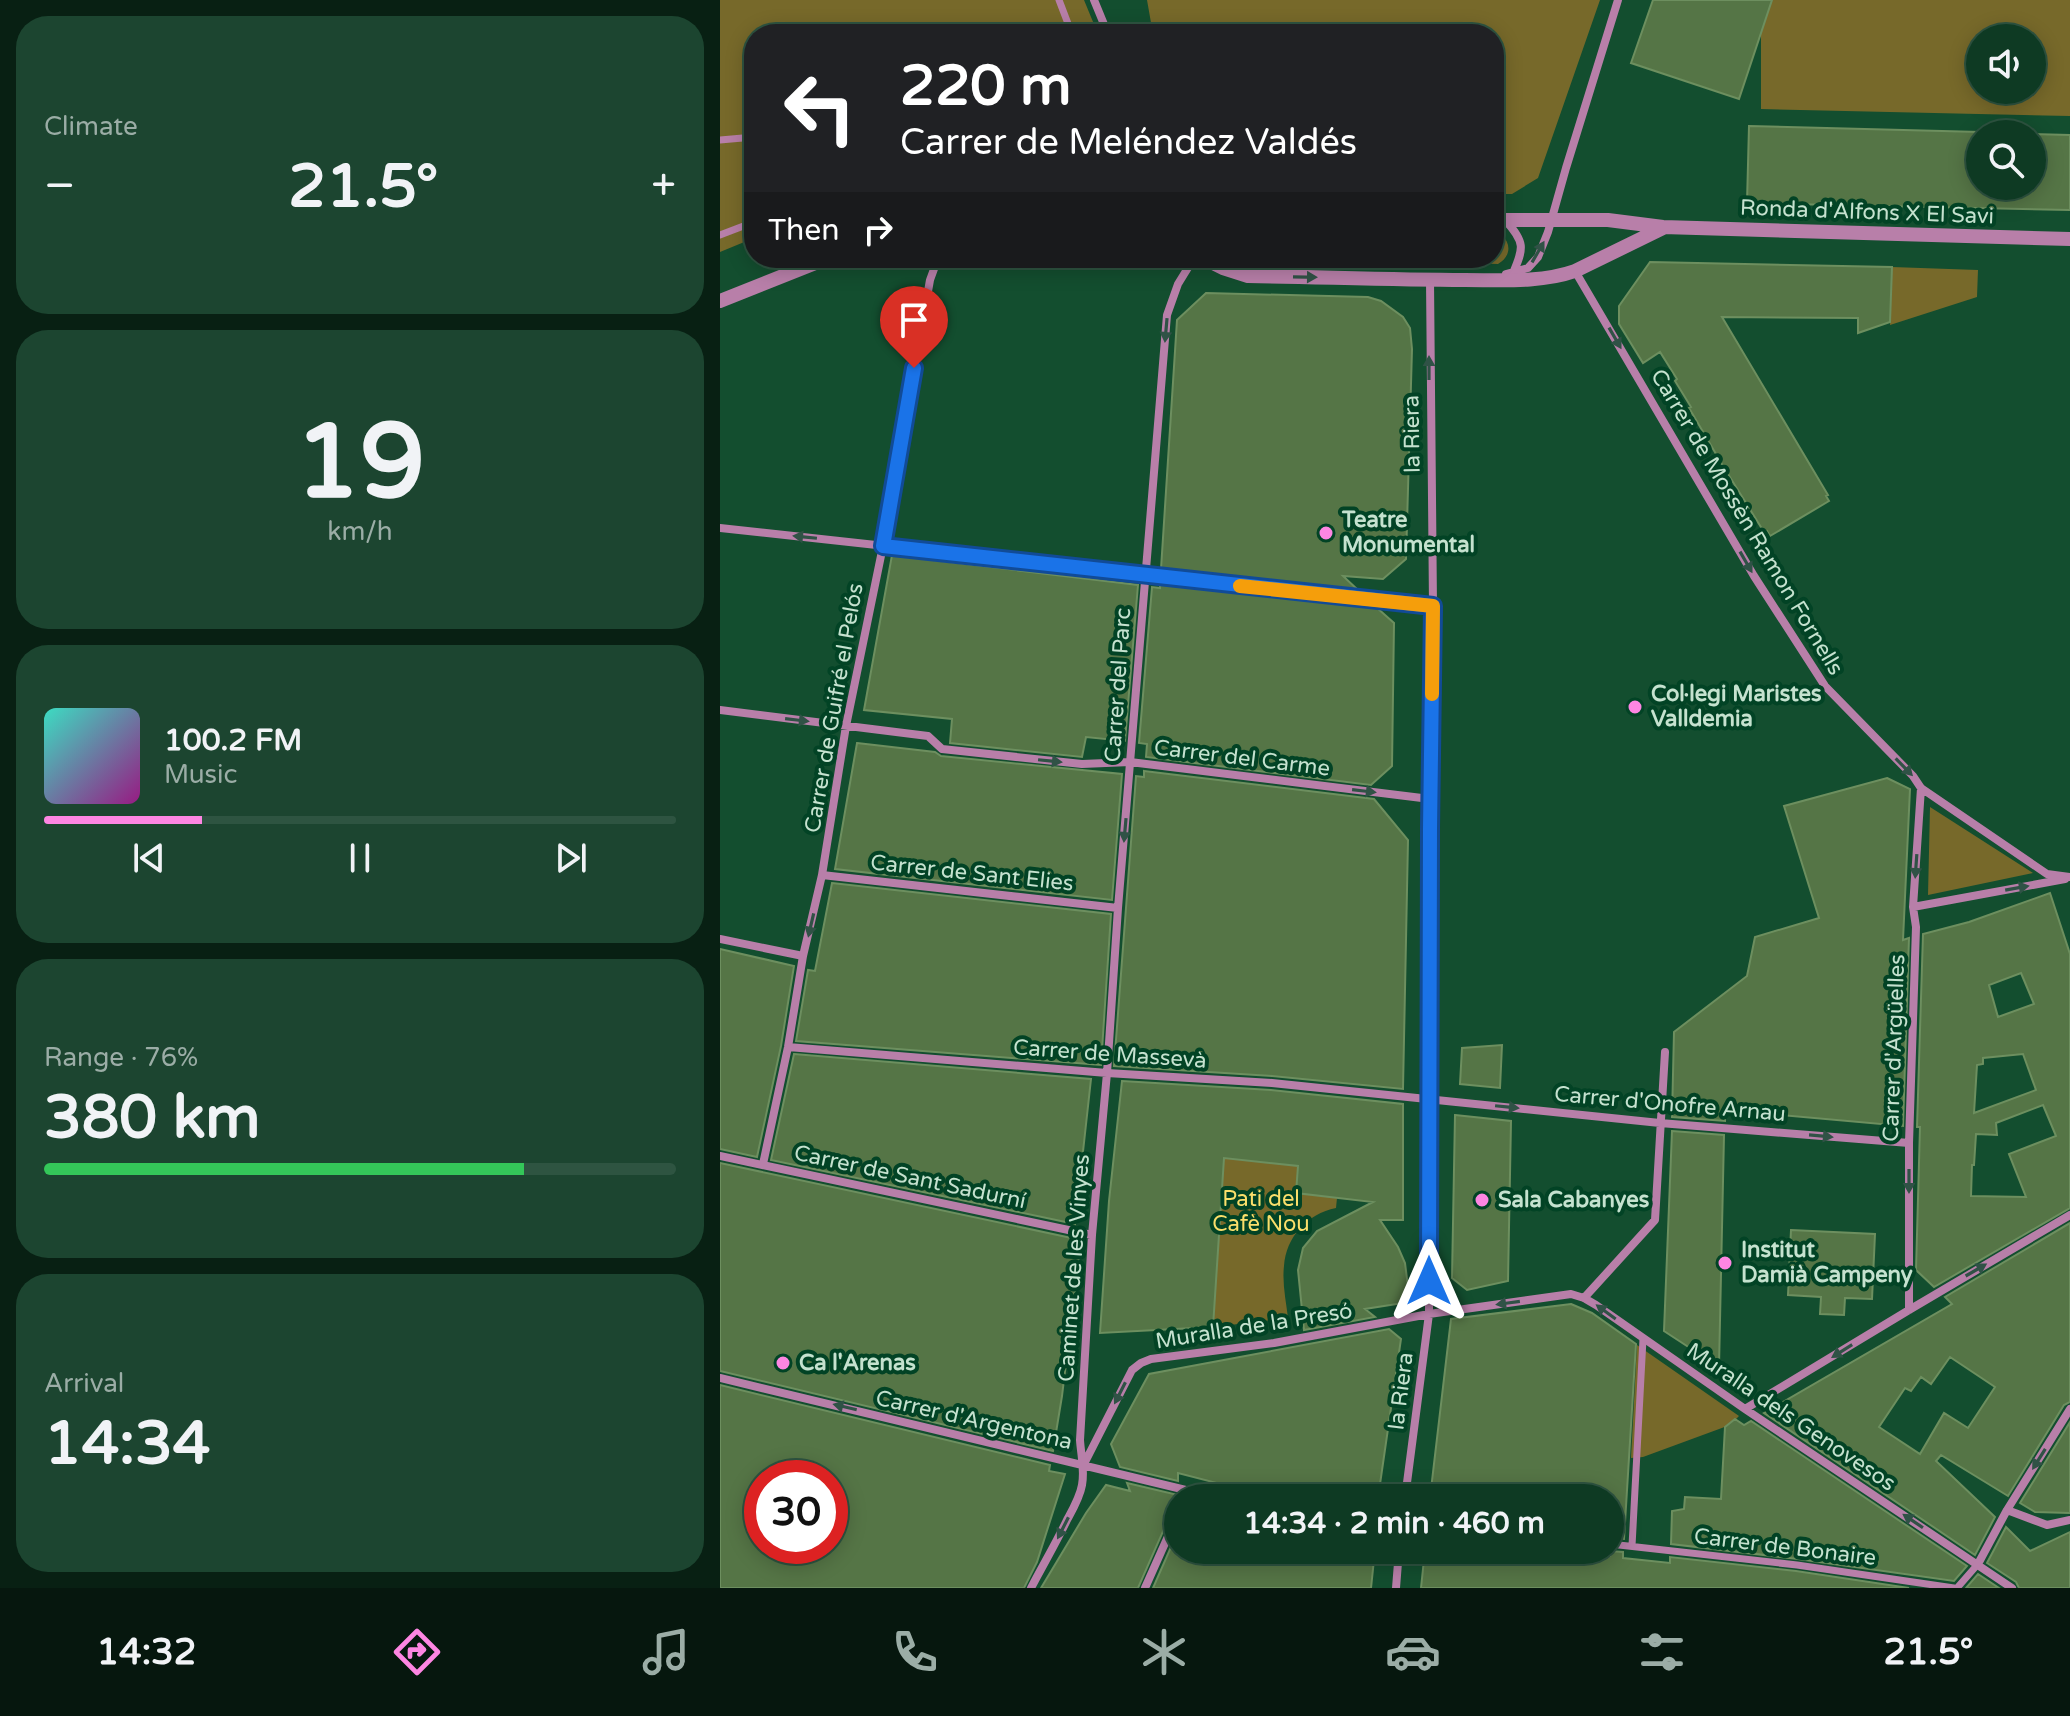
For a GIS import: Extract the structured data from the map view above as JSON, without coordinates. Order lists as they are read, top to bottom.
{
  "streets": {
    "street": [
      "Ronda d'Alfons X El Savi",
      "la Riera",
      "Carrer de Mossèn Ramon Fornells",
      "Carrer del Parc",
      "Carrer de Guifré el Pelós",
      "Carrer del Carme",
      "Carrer de Sant Elies",
      "Carrer d'Argüelles",
      "Carrer de Massevà",
      "Carrer d'Onofre Arnau",
      "Carrer de Sant Sadurní",
      "Caminet de les Vinyes",
      "Muralla de la Presó",
      "Muralla dels Genovesos",
      "Carrer d'Argentona",
      "Carrer de Bonaire"
    ]
  },
  "crossings": [
    ["la Riera", "Carrer del Carme"],
    ["la Riera", "Carrer de Massevà"],
    ["la Riera", "Carrer d'Onofre Arnau"],
    ["la Riera", "Muralla de la Presó"],
    ["Carrer de Mossèn Ramon Fornells", "Carrer d'Argüelles"],
    ["Carrer del Parc", "Carrer del Carme"],
    ["Carrer del Parc", "Carrer de Sant Elies"],
    ["Carrer del Parc", "Carrer de Massevà"],
    ["Carrer del Parc", "Caminet de les Vinyes"],
    ["Carrer de Guifré el Pelós", "Carrer del Carme"],
    ["Carrer de Guifré el Pelós", "Carrer de Sant Elies"],
    ["Carrer de Guifré el Pelós", "Carrer de Massevà"],
    ["Carrer de Guifré el Pelós", "Carrer de Sant Sadurní"],
    ["Carrer d'Argüelles", "Carrer d'Onofre Arnau"],
    ["Carrer de Massevà", "Carrer d'Onofre Arnau"],
    ["Carrer de Massevà", "Caminet de les Vinyes"],
    ["Carrer de Sant Sadurní", "Caminet de les Vinyes"],
    ["Caminet de les Vinyes", "Muralla de la Presó"],
    ["Caminet de les Vinyes", "Carrer d'Argentona"],
    ["Muralla de la Presó", "Muralla dels Genovesos"],
    ["Muralla de la Presó", "Carrer d'Argentona"]
  ],
  "one_way": [
    "Carrer de Mossèn Ramon Fornells",
    "Carrer del Parc",
    "Carrer del Carme",
    "Carrer d'Argüelles",
    "Carrer d'Onofre Arnau",
    "Muralla de la Presó",
    "Muralla dels Genovesos",
    "Carrer d'Argentona"
  ],
  "parks": ["Pati del Cafè Nou"],
  "places": [
    "Teatre Monumental",
    "Col·legi Maristes Valldemia",
    "Sala Cabanyes",
    "Institut Damià Campeny",
    "Ca l'Arenas"
  ],
  "page": {
    "tile": [
      "Climate",
      ["19", "km/h"],
      ["Range · 76%", "380 km"],
      ["Arrival", "14:34"]
    ],
    "turn": ["220 m", "Carrer de Meléndez Valdés"],
    "heat": ["−", "21.5°", "+"],
    "then": "Then",
    "song": ["100.2 FM", "Music"],
    "limit": "30",
    "trip": "14:34 · 2 min · 460 m",
    "tabs": ["14:32", "21.5°"]
  }
}
